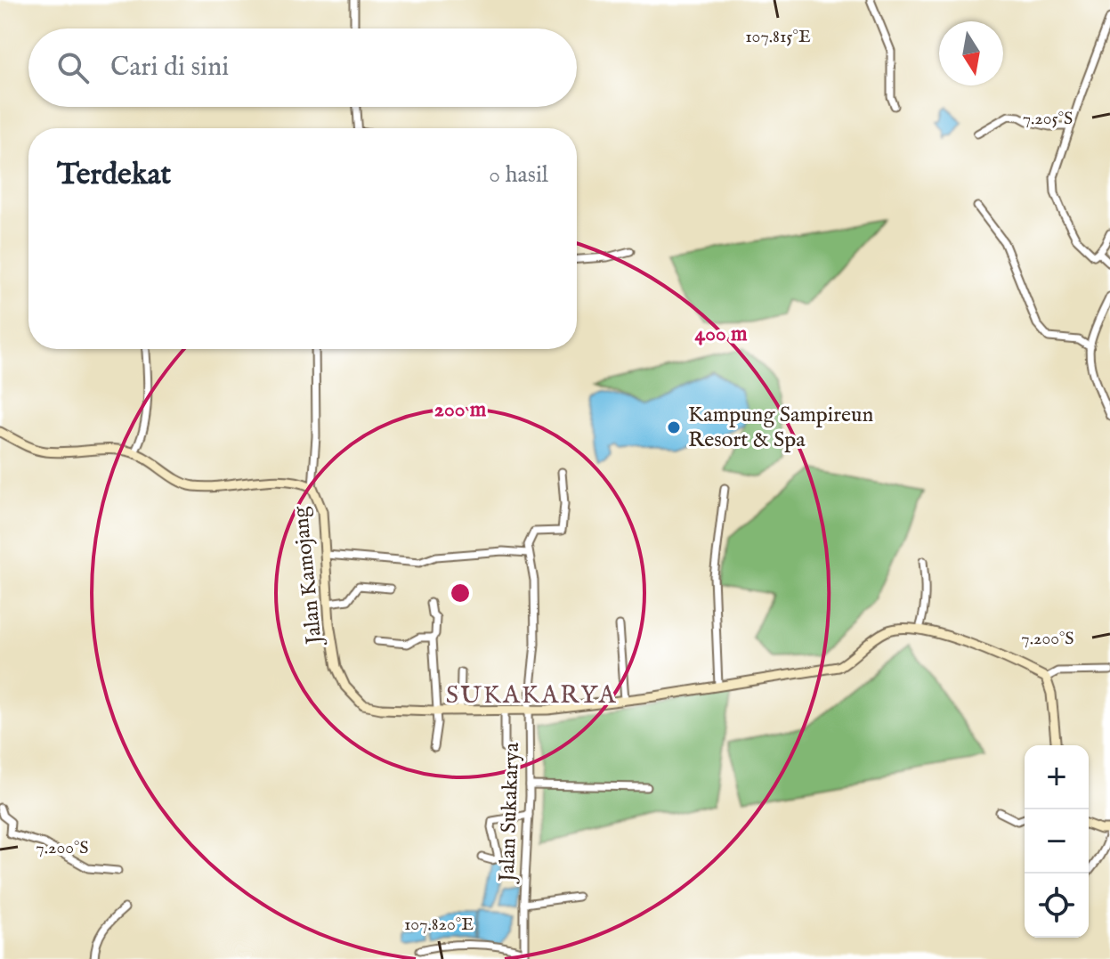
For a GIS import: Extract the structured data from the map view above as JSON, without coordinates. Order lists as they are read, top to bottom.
{
  "streets": {
    "main road": ["Jalan Kamojang"],
    "street": ["Jalan Sukakarya"]
  },
  "districts": ["SUKAKARYA"],
  "places": ["Kampung Sampireun Resort & Spa"],
  "north": "bottom",
  "page": {
    "search": "Cari di sini",
    "heading": ["Terdekat", "0 hasil"],
    "map_buttons": ["+", "−"]
  },
  "coordinates": [
    "107.815°E",
    "7.205°S",
    "7.200°S",
    "107.820°E"
  ],
  "rings": ["400 m", "200 m"]
}
